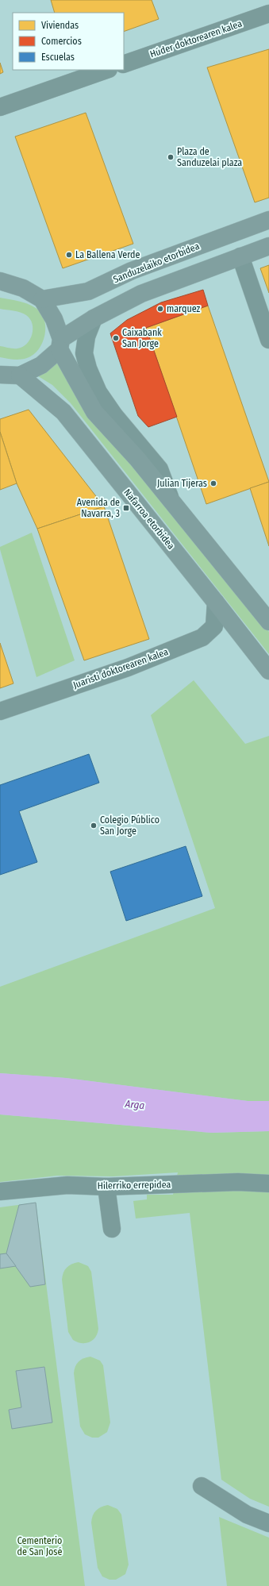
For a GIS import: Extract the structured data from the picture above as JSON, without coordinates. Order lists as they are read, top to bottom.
{
  "streets": {
    "main road": ["Sanduzelaiko etorbidea", "Nafarroa etorbidea"],
    "street": ["Húder doktorearen kalea", "Juaristi doktorearen kalea", "Hilerriko errepidea"]
  },
  "crossings": [
    ["Nafarroa etorbidea", "Juaristi doktorearen kalea"]
  ],
  "water": ["Arga"],
  "parks": ["Cementerio de San José"],
  "places": {
    "other": [
      "Plaza de Sanduzelai plaza",
      "La Ballena Verde",
      "marquez",
      "Caixabank San Jorge",
      "Julian Tijeras",
      "Colegio Público San Jorge"
    ],
    "transit": ["Avenida de Navarra, 3"]
  },
  "legend": ["Viviendas", "Comercios", "Escuelas"]
}
